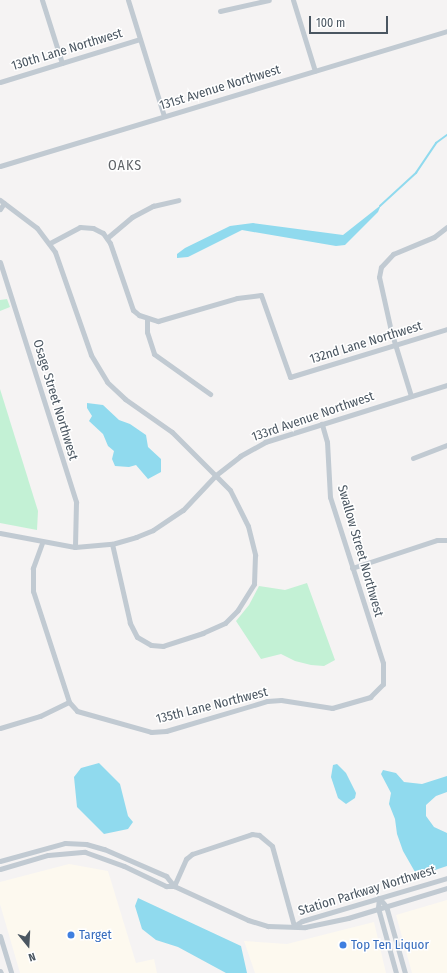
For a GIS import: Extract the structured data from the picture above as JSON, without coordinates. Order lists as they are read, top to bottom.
{
  "streets": {
    "street": [
      "130th Lane Northwest",
      "131st Avenue Northwest",
      "132nd Lane Northwest",
      "Osage Street Northwest",
      "133rd Avenue Northwest",
      "Swallow Street Northwest",
      "135th Lane Northwest",
      "Station Parkway Northwest"
    ]
  },
  "crossings": [
    ["Osage Street Northwest", "133rd Avenue Northwest"],
    ["133rd Avenue Northwest", "Swallow Street Northwest"],
    ["Swallow Street Northwest", "135th Lane Northwest"]
  ],
  "districts": ["OAKS"],
  "places": ["Target", "Top Ten Liquor"],
  "scale_bar": "100 m",
  "north": "bottom"
}
